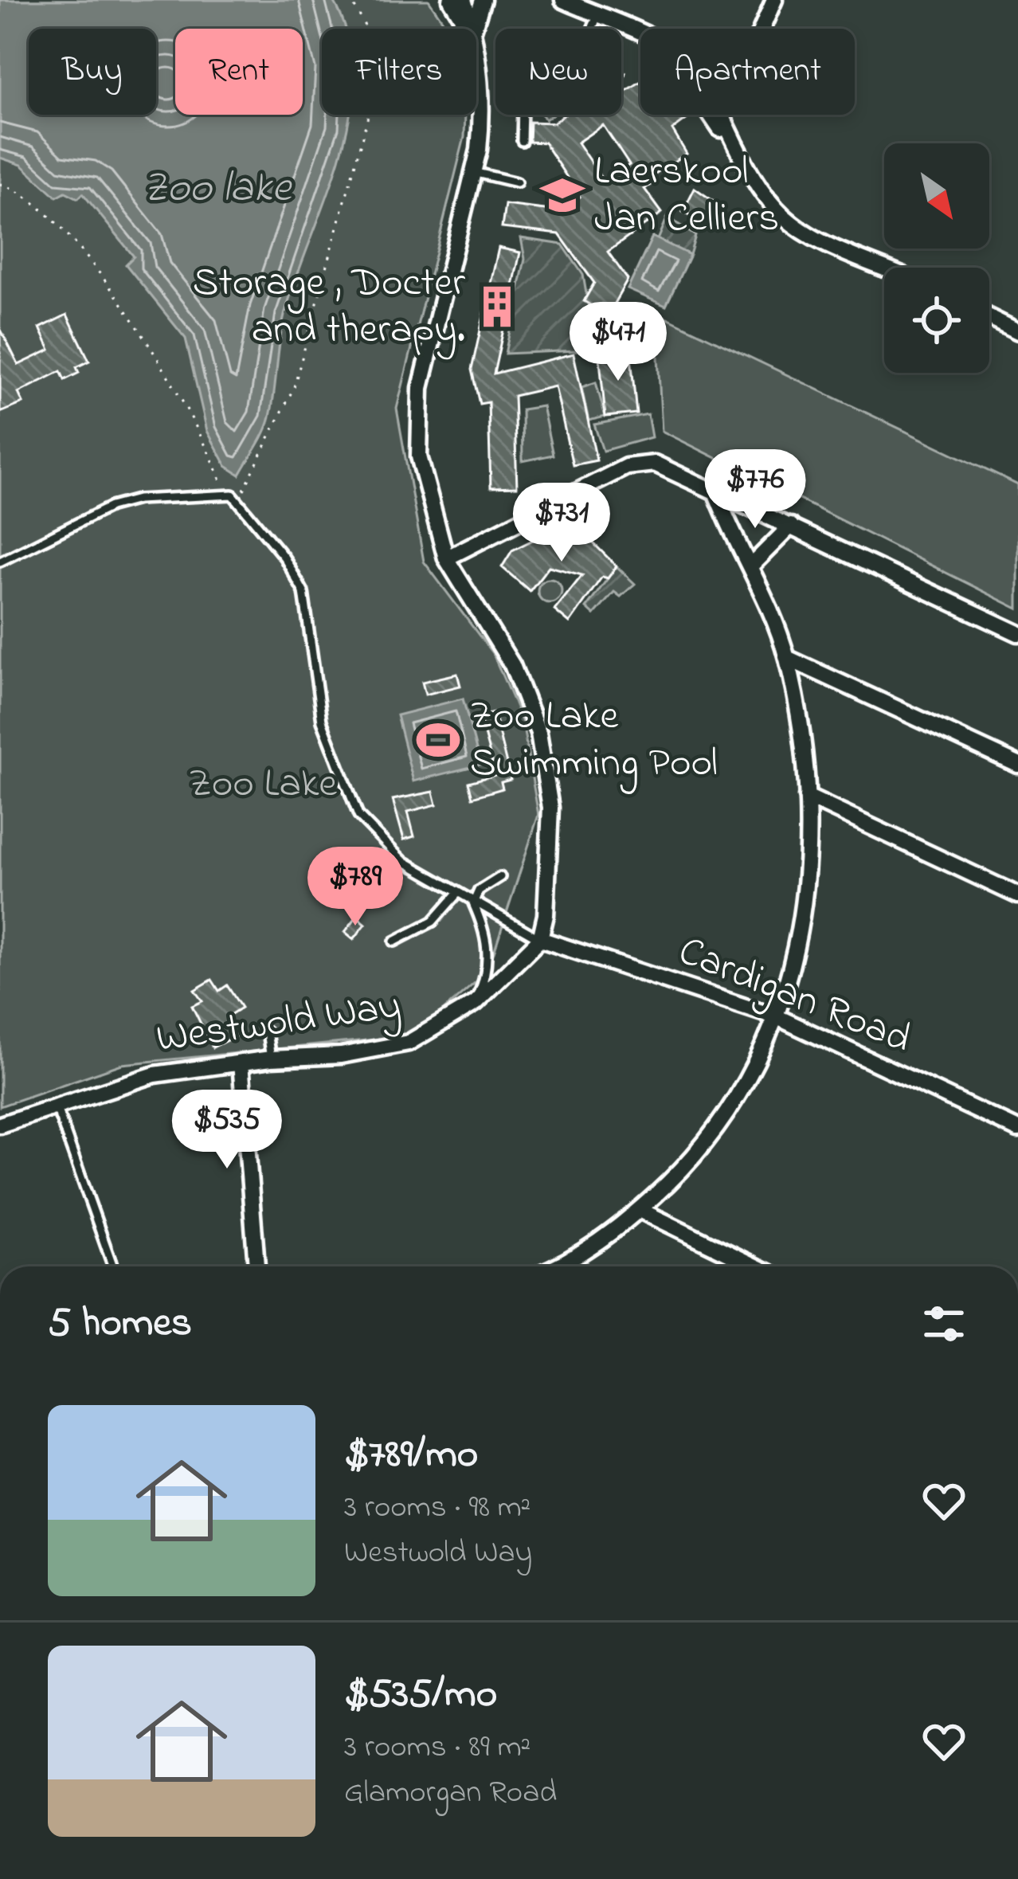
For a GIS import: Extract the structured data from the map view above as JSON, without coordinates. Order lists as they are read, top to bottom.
{
  "streets": {
    "street": ["Cardigan Road", "Westwold Way"]
  },
  "crossings": [
    ["Cardigan Road", "Westwold Way"]
  ],
  "water": ["Zoo lake"],
  "parks": ["Zoo Lake"],
  "places": {
    "school or university": ["Laerskool Jan Celliers"],
    "building": ["Storage , Docter and therapy."],
    "sports": ["Zoo Lake Swimming Pool"]
  },
  "north": "bottom right",
  "page": {
    "chip": [
      "Buy",
      "Rent",
      "Filters",
      "New",
      "Apartment"
    ],
    "price": [
      "$471",
      "$776",
      "$731",
      "$789",
      "$535"
    ],
    "heading": "5 homes",
    "list": [
      {
        "name": "$789/mo",
        "note": "3 rooms · 98 m² · Westwold Way"
      },
      {
        "name": "$535/mo",
        "note": "3 rooms · 89 m² · Glamorgan Road"
      }
    ]
  }
}
